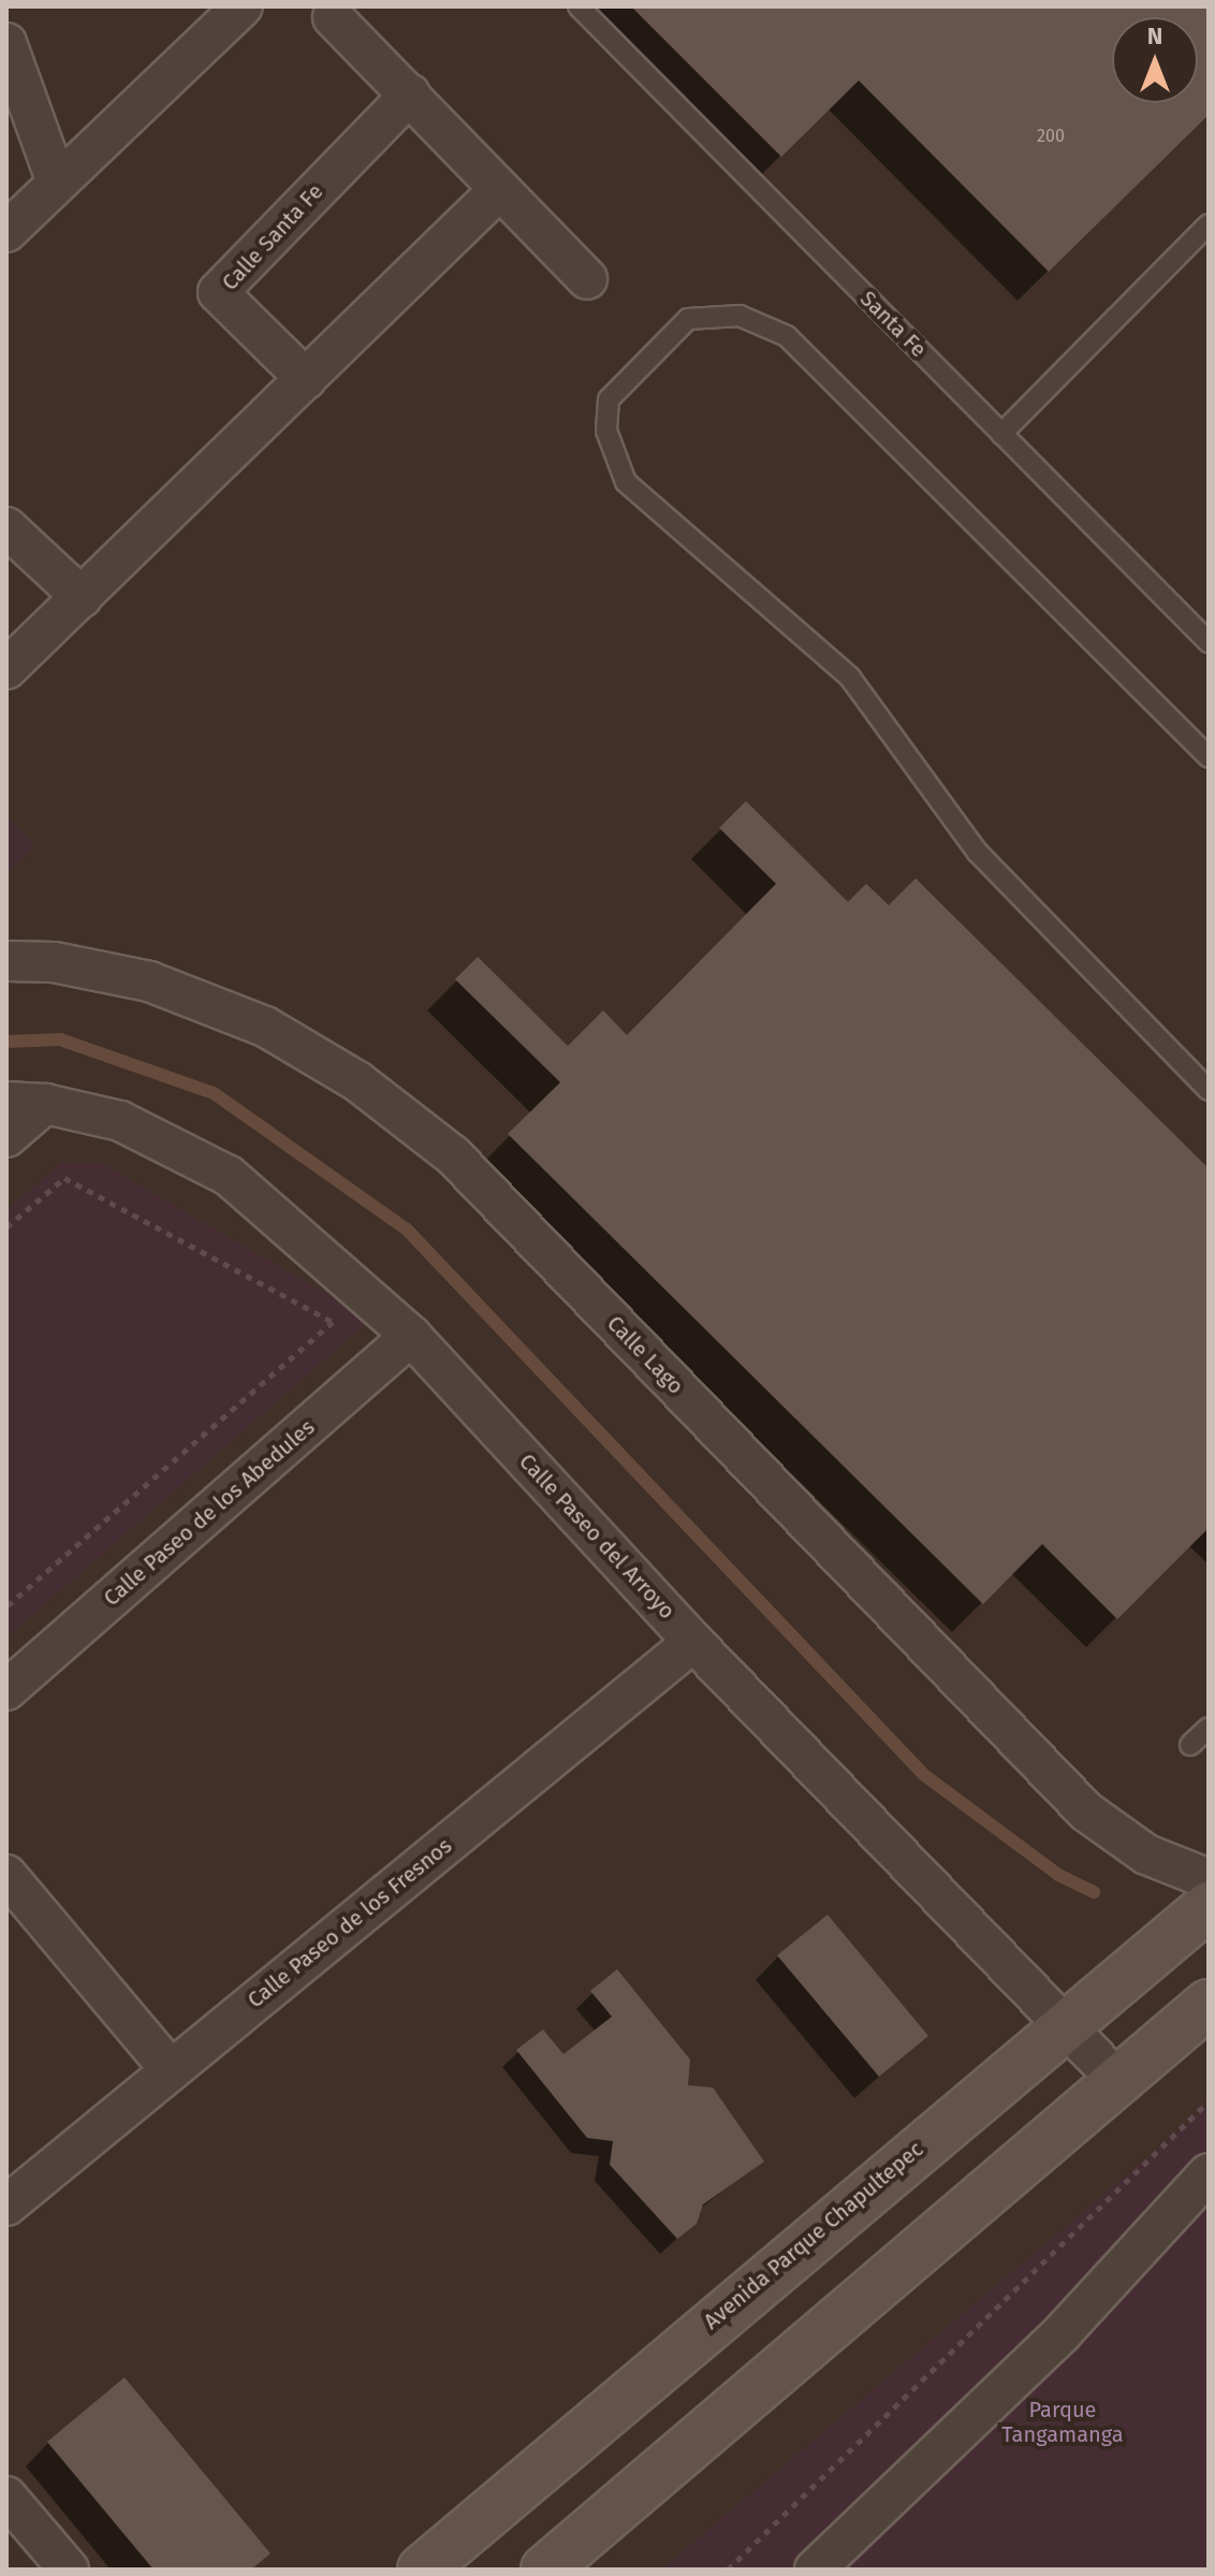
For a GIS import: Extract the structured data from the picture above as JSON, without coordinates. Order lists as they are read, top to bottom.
{
  "streets": {
    "main road": ["Avenida Parque Chapultepec"],
    "street": [
      "Calle Santa Fe",
      "Calle Lago",
      "Calle Paseo de los Abedules",
      "Calle Paseo del Arroyo",
      "Calle Paseo de los Fresnos"
    ],
    "lane": ["Santa Fe"]
  },
  "crossings": [
    ["Calle Paseo de los Abedules", "Calle Paseo del Arroyo"],
    ["Calle Paseo del Arroyo", "Calle Paseo de los Fresnos"],
    ["Calle Paseo del Arroyo", "Avenida Parque Chapultepec"]
  ],
  "parks": ["Parque Tangamanga"],
  "house_numbers": ["200"],
  "north": "top"
}
